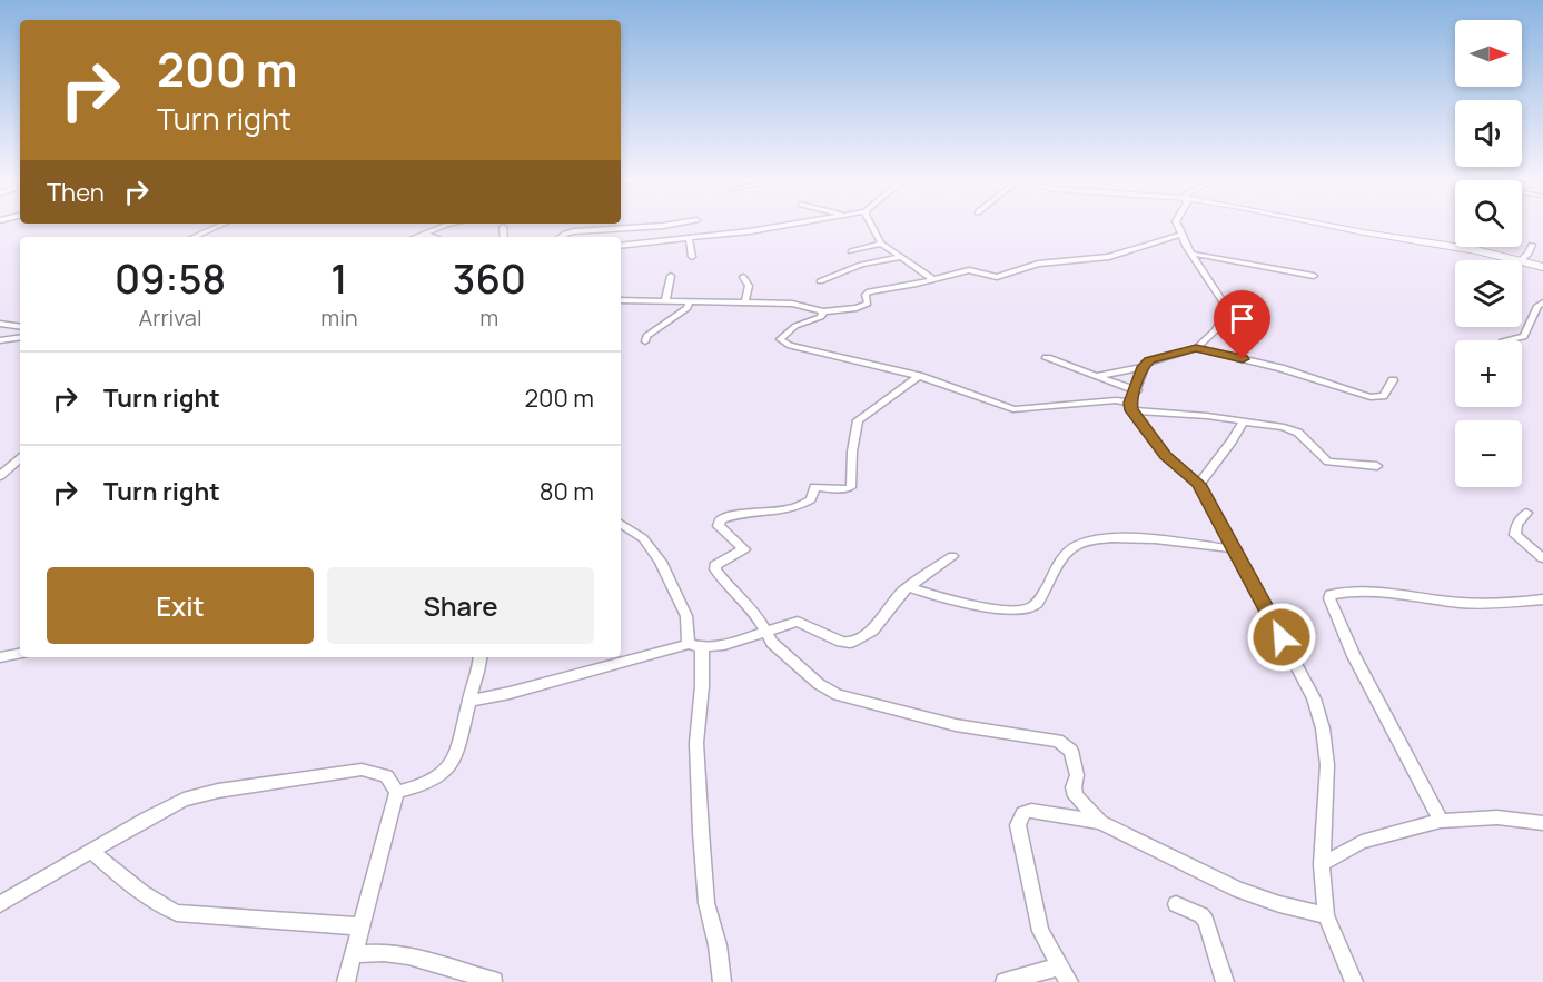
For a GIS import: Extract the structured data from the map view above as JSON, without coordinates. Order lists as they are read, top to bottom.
{
  "north": "right",
  "page": {
    "map_buttons": ["+", "−"],
    "turn": ["200 m", "Turn right"],
    "then": "Then",
    "eta": [
      "09:58",
      "Arrival",
      "1",
      "min",
      "360",
      "m"
    ],
    "list": [
      {
        "name": "Turn right",
        "value": "200 m"
      },
      {
        "name": "Turn right",
        "value": "80 m"
      }
    ],
    "buttons": ["Exit", "Share"]
  }
}
